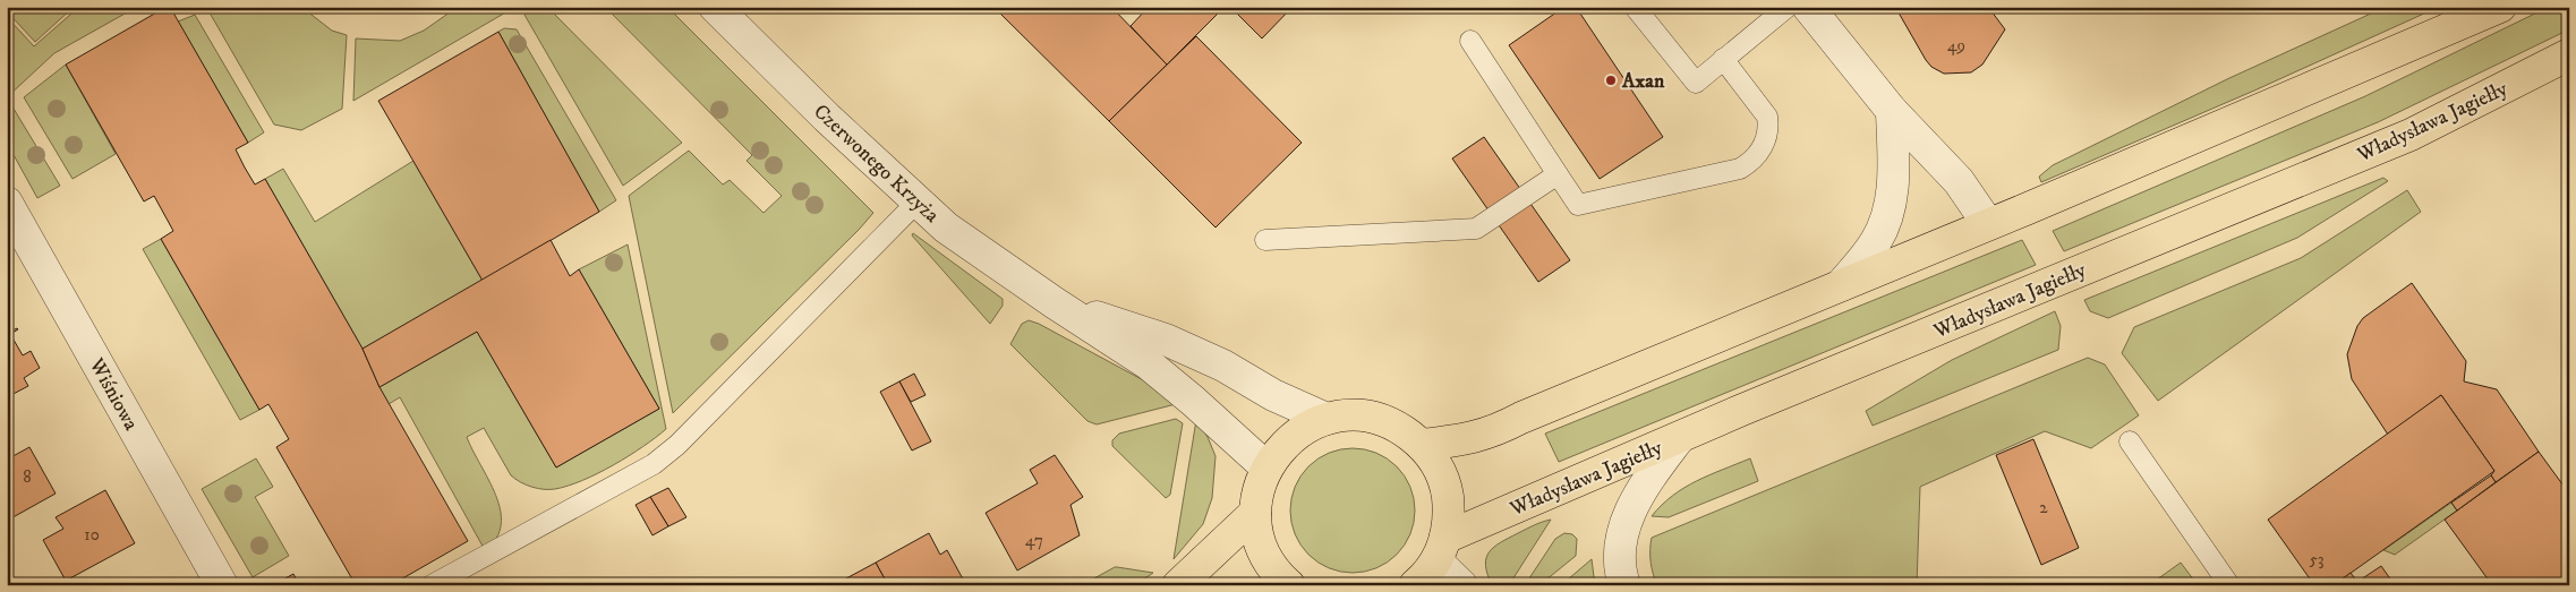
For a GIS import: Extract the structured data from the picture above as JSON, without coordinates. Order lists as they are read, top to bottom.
{
  "streets": {
    "main road": ["Władysława Jagiełły"],
    "street": ["Czerwonego Krzyża", "Wiśniowa"]
  },
  "places": ["Axan"],
  "house_numbers": [
    "49",
    "8",
    "2",
    "10",
    "47",
    "53"
  ]
}
